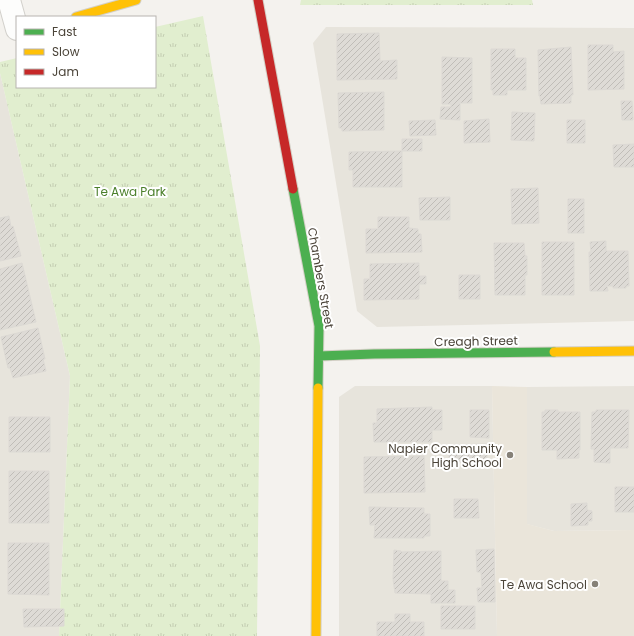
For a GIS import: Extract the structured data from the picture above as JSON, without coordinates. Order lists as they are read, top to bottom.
{
  "streets": {
    "main road": ["Chambers Street", "Creagh Street"]
  },
  "crossings": [
    ["Chambers Street", "Creagh Street"]
  ],
  "parks": ["Te Awa Park"],
  "places": ["Napier Community High School", "Te Awa School"],
  "legend": ["Fast", "Slow", "Jam"]
}
